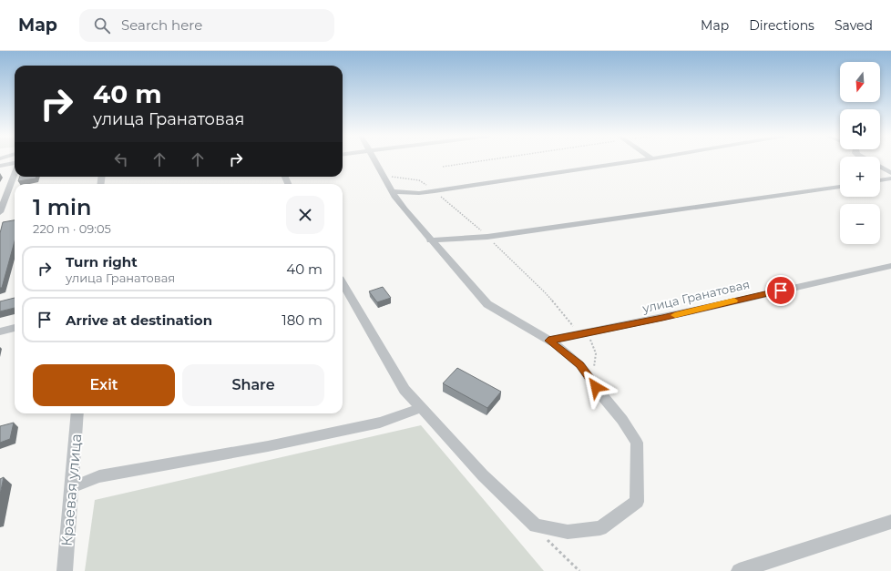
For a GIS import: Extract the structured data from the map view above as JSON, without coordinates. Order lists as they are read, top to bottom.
{
  "streets": {
    "street": ["улица Гранатовая", "Краевая улица"]
  },
  "north": "bottom",
  "page": {
    "header": "Map",
    "search": "Search here",
    "nav": ["Map", "Directions", "Saved"],
    "map_buttons": ["+", "−"],
    "turn": ["40 m", "улица Гранатовая"],
    "heading": ["1 min", "220 m · 09:05"],
    "list": [
      {
        "name": "Turn right",
        "note": "улица Гранатовая",
        "value": "40 m"
      },
      {
        "name": "Arrive at destination",
        "value": "180 m"
      }
    ],
    "buttons": ["Exit", "Share"]
  }
}
